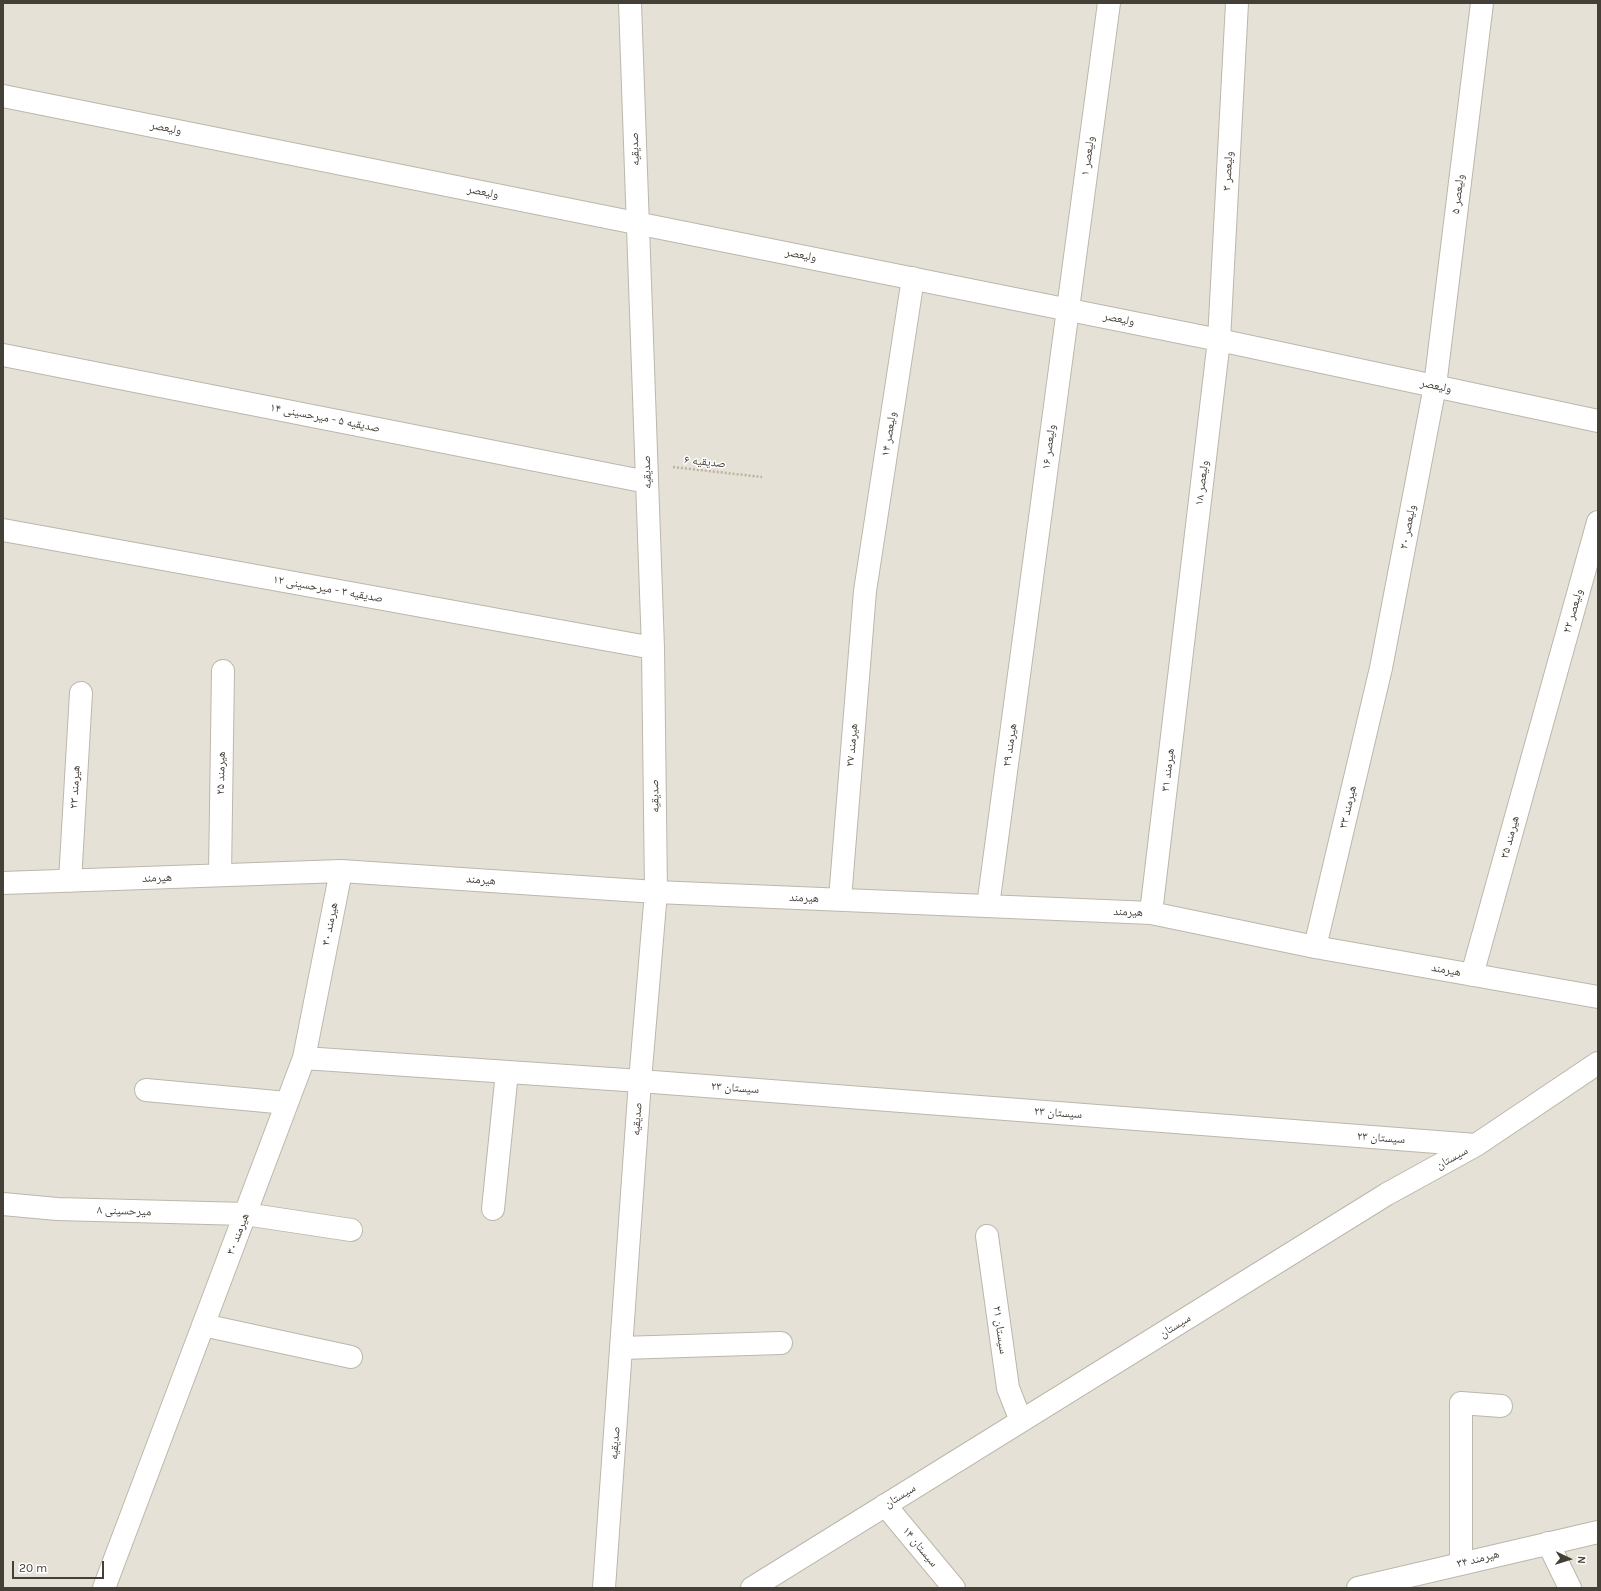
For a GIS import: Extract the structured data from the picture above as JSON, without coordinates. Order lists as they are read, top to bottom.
{
  "streets": {
    "street": [
      "ولیعصر",
      "صدیقیه",
      "ولیعصر ۱",
      "ولیعصر ۳",
      "ولیعصر ۵",
      "صدیقیه ۵ - میرحسینی ۱۴",
      "ولیعصر ۱۴",
      "ولیعصر ۱۶",
      "ولیعصر ۱۸",
      "ولیعصر ۲۰",
      "صدیقیه ۳ - میرحسینی ۱۲",
      "ولیعصر ۲۲",
      "هیرمند ۲۷",
      "هیرمند ۲۹",
      "هیرمند ۳۱",
      "هیرمند ۲۵",
      "هیرمند ۲۳",
      "هیرمند ۳۳",
      "هیرمند ۳۵",
      "هیرمند",
      "هیرمند ۳۰",
      "سیستان ۲۳",
      "سیستان",
      "میرحسینی ۸",
      "سیستان ۲۱",
      "سیستان ۱۴",
      "هیرمند ۳۴"
    ],
    "path": ["صدیقیه ۶"]
  },
  "crossings": [
    ["ولیعصر", "صدیقیه"],
    ["ولیعصر", "ولیعصر ۱"],
    ["ولیعصر", "ولیعصر ۳"],
    ["ولیعصر", "ولیعصر ۵"],
    ["ولیعصر", "ولیعصر ۱۴"],
    ["ولیعصر", "ولیعصر ۱۶"],
    ["ولیعصر", "ولیعصر ۱۸"],
    ["ولیعصر", "ولیعصر ۲۰"],
    ["صدیقیه", "صدیقیه ۵ - میرحسینی ۱۴"],
    ["صدیقیه", "صدیقیه ۶"],
    ["صدیقیه", "صدیقیه ۳ - میرحسینی ۱۲"],
    ["صدیقیه", "هیرمند"],
    ["صدیقیه", "سیستان ۲۳"],
    ["ولیعصر ۱", "ولیعصر ۱۶"],
    ["ولیعصر ۳", "ولیعصر ۱۸"],
    ["ولیعصر ۵", "ولیعصر ۲۰"],
    ["صدیقیه ۵ - میرحسینی ۱۴", "صدیقیه ۶"],
    ["ولیعصر ۱۴", "هیرمند ۲۷"],
    ["ولیعصر ۱۶", "هیرمند ۲۹"],
    ["ولیعصر ۱۸", "هیرمند ۳۱"],
    ["ولیعصر ۲۰", "هیرمند ۳۳"],
    ["ولیعصر ۲۲", "هیرمند ۳۵"],
    ["هیرمند ۲۷", "هیرمند"],
    ["هیرمند ۲۹", "هیرمند"],
    ["هیرمند ۳۱", "هیرمند"],
    ["هیرمند ۲۵", "هیرمند"],
    ["هیرمند ۲۳", "هیرمند"],
    ["هیرمند ۳۳", "هیرمند"],
    ["هیرمند ۳۵", "هیرمند"],
    ["هیرمند", "هیرمند ۳۰"],
    ["هیرمند ۳۰", "سیستان ۲۳"],
    ["هیرمند ۳۰", "میرحسینی ۸"],
    ["سیستان ۲۳", "سیستان"],
    ["سیستان", "سیستان ۲۱"],
    ["سیستان", "سیستان ۱۴"]
  ],
  "scale_bar": "20 m",
  "north": "right"
}
